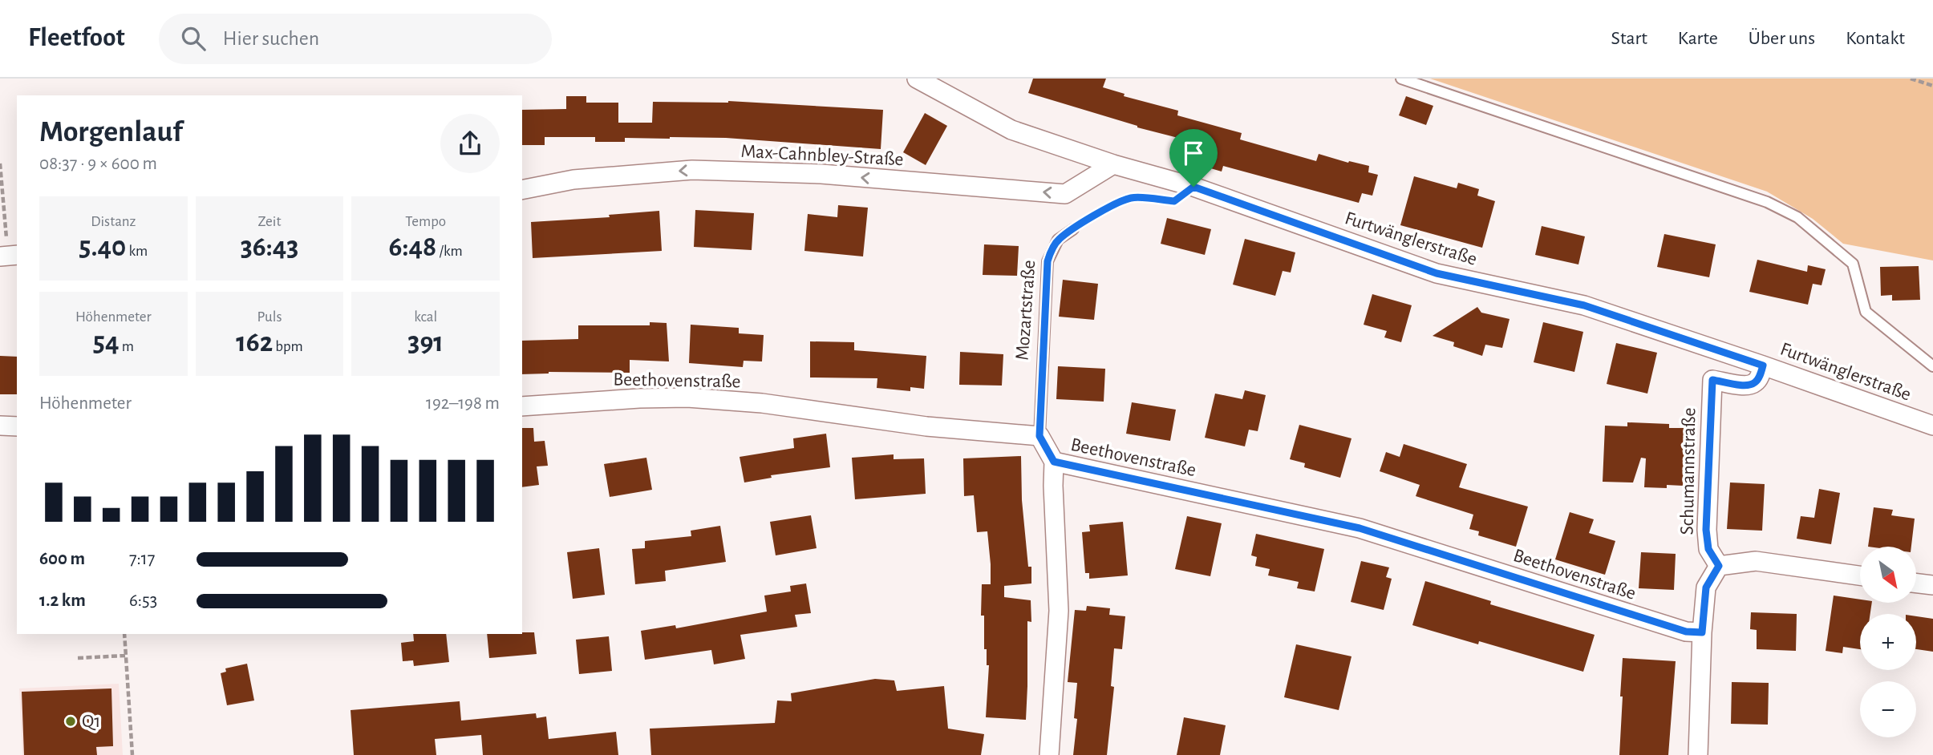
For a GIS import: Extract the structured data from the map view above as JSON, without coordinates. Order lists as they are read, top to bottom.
{
  "streets": {
    "street": [
      "Max-Cahnbley-Straße",
      "Furtwänglerstraße",
      "Beethovenstraße",
      "Schumannstraße"
    ],
    "lane": ["Mozartstraße"]
  },
  "crossings": [
    ["Max-Cahnbley-Straße", "Furtwänglerstraße"],
    ["Furtwänglerstraße", "Schumannstraße"],
    ["Mozartstraße", "Beethovenstraße"]
  ],
  "one_way": ["Max-Cahnbley-Straße"],
  "places": ["Q1"],
  "north": "bottom right",
  "page": {
    "header": "Fleetfoot",
    "search": "Hier suchen",
    "nav": [
      "Start",
      "Karte",
      "Über uns",
      "Kontakt"
    ],
    "heading": ["Morgenlauf", "08:37 · 9 × 600 m"],
    "stats": [
      ["Distanz", "5.40 km"],
      ["Zeit", "36:43"],
      ["Tempo", "6:48 /km"],
      ["Höhenmeter", "54 m"],
      ["Puls", "162 bpm"],
      ["kcal", "391"]
    ],
    "chart": ["Höhenmeter", "192–198 m"],
    "list": [
      {
        "name": "600 m",
        "note": "7:17"
      },
      {
        "name": "1.2 km",
        "note": "6:53"
      }
    ],
    "map_buttons": ["+", "−"]
  }
}
